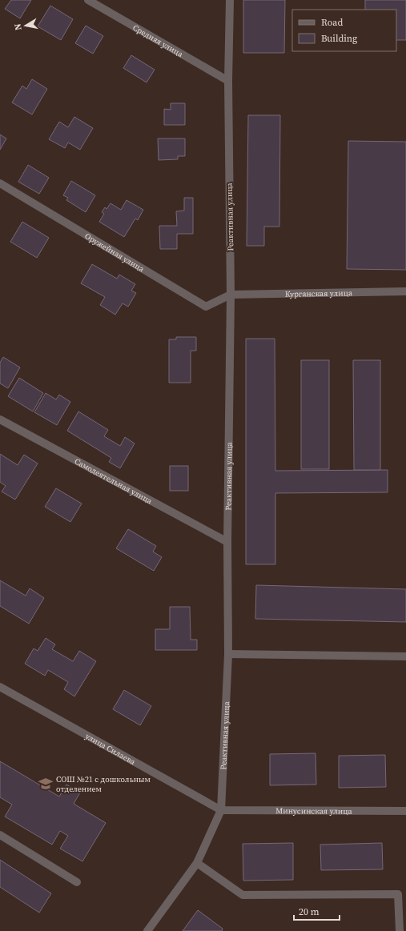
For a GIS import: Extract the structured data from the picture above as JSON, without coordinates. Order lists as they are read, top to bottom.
{
  "streets": {
    "street": [
      "Средняя улица",
      "Реактивная улица",
      "Оружейная улица",
      "Курганская улица",
      "Самодеятельная улица",
      "улица Силаева",
      "Минусинская улица"
    ]
  },
  "crossings": [
    ["Средняя улица", "Реактивная улица"],
    ["Реактивная улица", "Оружейная улица"],
    ["Реактивная улица", "Курганская улица"],
    ["Реактивная улица", "Самодеятельная улица"],
    ["Реактивная улица", "улица Силаева"],
    ["Реактивная улица", "Минусинская улица"],
    ["Оружейная улица", "Курганская улица"],
    ["улица Силаева", "Минусинская улица"]
  ],
  "places": {
    "school or university": ["СОШ №21 с дошкольным отделением"]
  },
  "legend": ["Road", "Building"],
  "scale_bar": "20 m",
  "north": "left"
}
